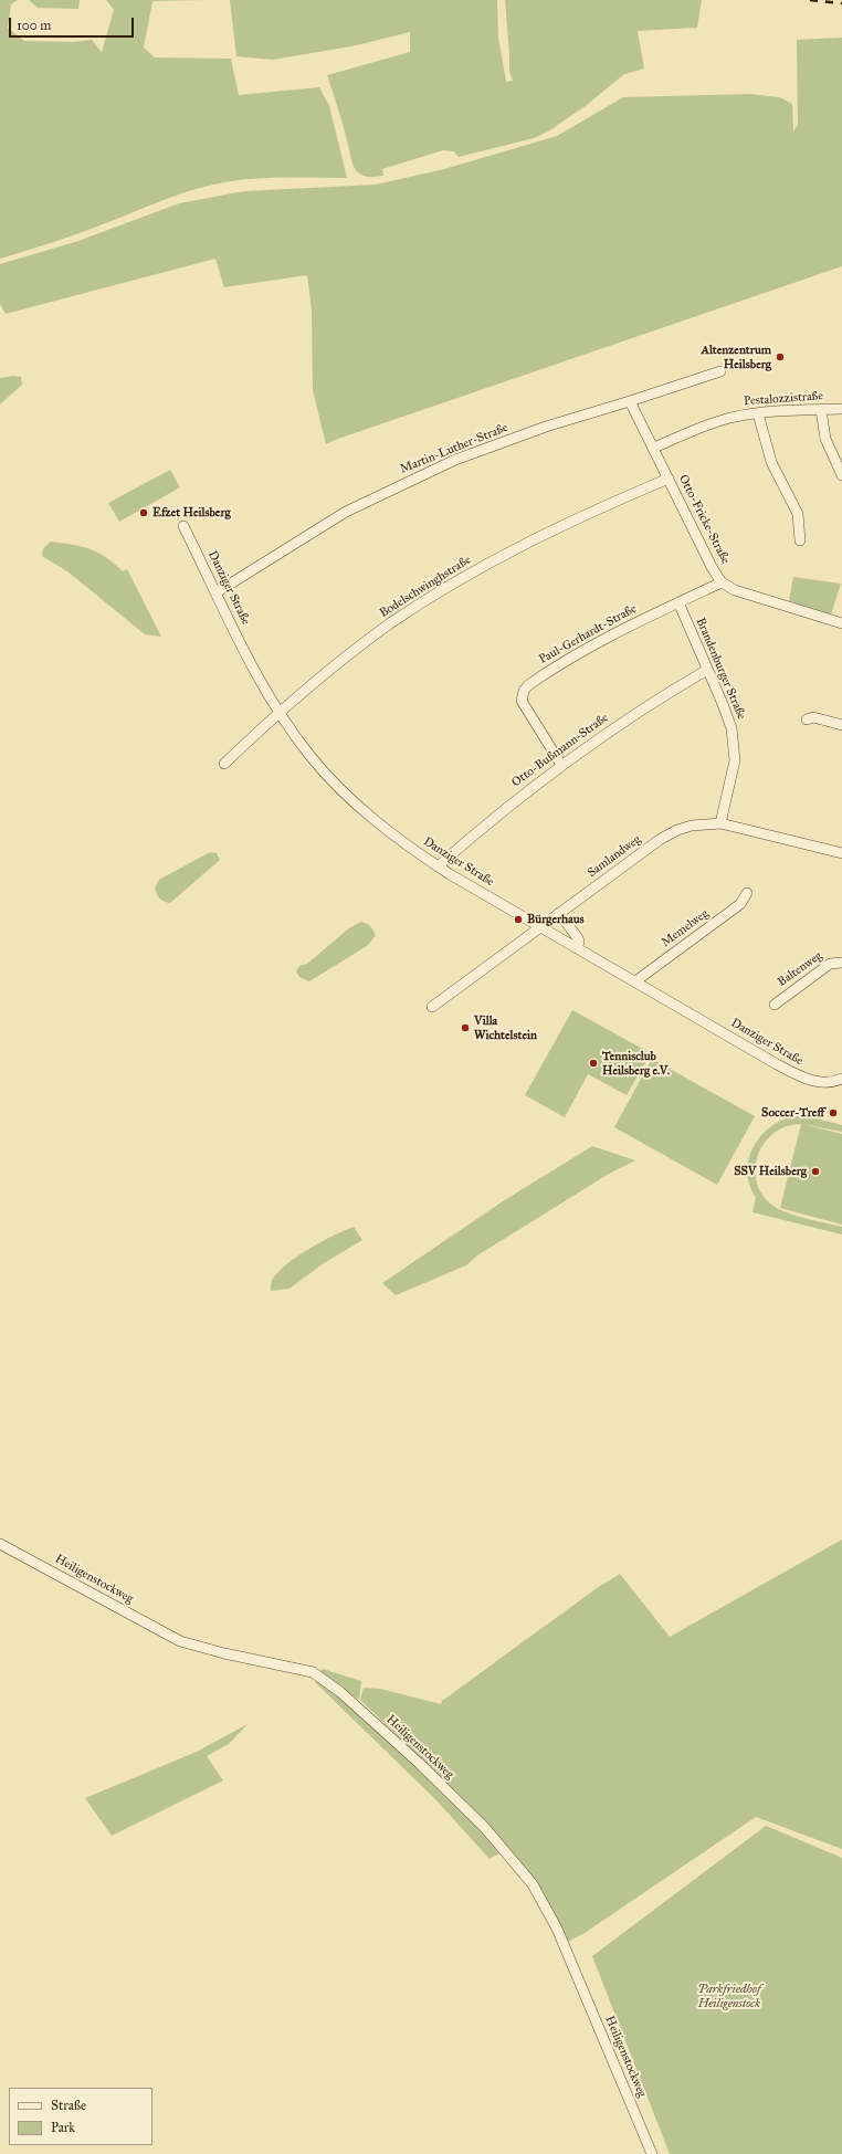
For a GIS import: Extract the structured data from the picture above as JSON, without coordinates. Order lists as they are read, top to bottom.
{
  "streets": {
    "street": [
      "Pestalozzistraße",
      "Martin-Luther-Straße",
      "Otto-Fricke-Straße",
      "Bodelschwinghstraße",
      "Danziger Straße",
      "Paul-Gerhardt-Straße",
      "Brandenburger Straße",
      "Otto-Bußmann-Straße",
      "Samlandweg",
      "Memelweg",
      "Baltenweg",
      "Heiligenstockweg"
    ]
  },
  "crossings": [
    ["Pestalozzistraße", "Otto-Fricke-Straße"],
    ["Martin-Luther-Straße", "Otto-Fricke-Straße"],
    ["Martin-Luther-Straße", "Danziger Straße"],
    ["Otto-Fricke-Straße", "Bodelschwinghstraße"],
    ["Otto-Fricke-Straße", "Paul-Gerhardt-Straße"],
    ["Bodelschwinghstraße", "Danziger Straße"],
    ["Danziger Straße", "Otto-Bußmann-Straße"],
    ["Danziger Straße", "Samlandweg"],
    ["Danziger Straße", "Memelweg"],
    ["Paul-Gerhardt-Straße", "Brandenburger Straße"],
    ["Paul-Gerhardt-Straße", "Otto-Bußmann-Straße"],
    ["Brandenburger Straße", "Otto-Bußmann-Straße"],
    ["Brandenburger Straße", "Samlandweg"]
  ],
  "parks": ["Parkfriedhof Heiligenstock"],
  "places": [
    "Altenzentrum Heilsberg",
    "Efzet Heilsberg",
    "Bürgerhaus",
    "Villa Wichtelstein",
    "Tennisclub Heilsberg e.V.",
    "Soccer-Treff",
    "SSV Heilsberg"
  ],
  "legend": ["Straße", "Park"],
  "scale_bar": "100 m"
}
